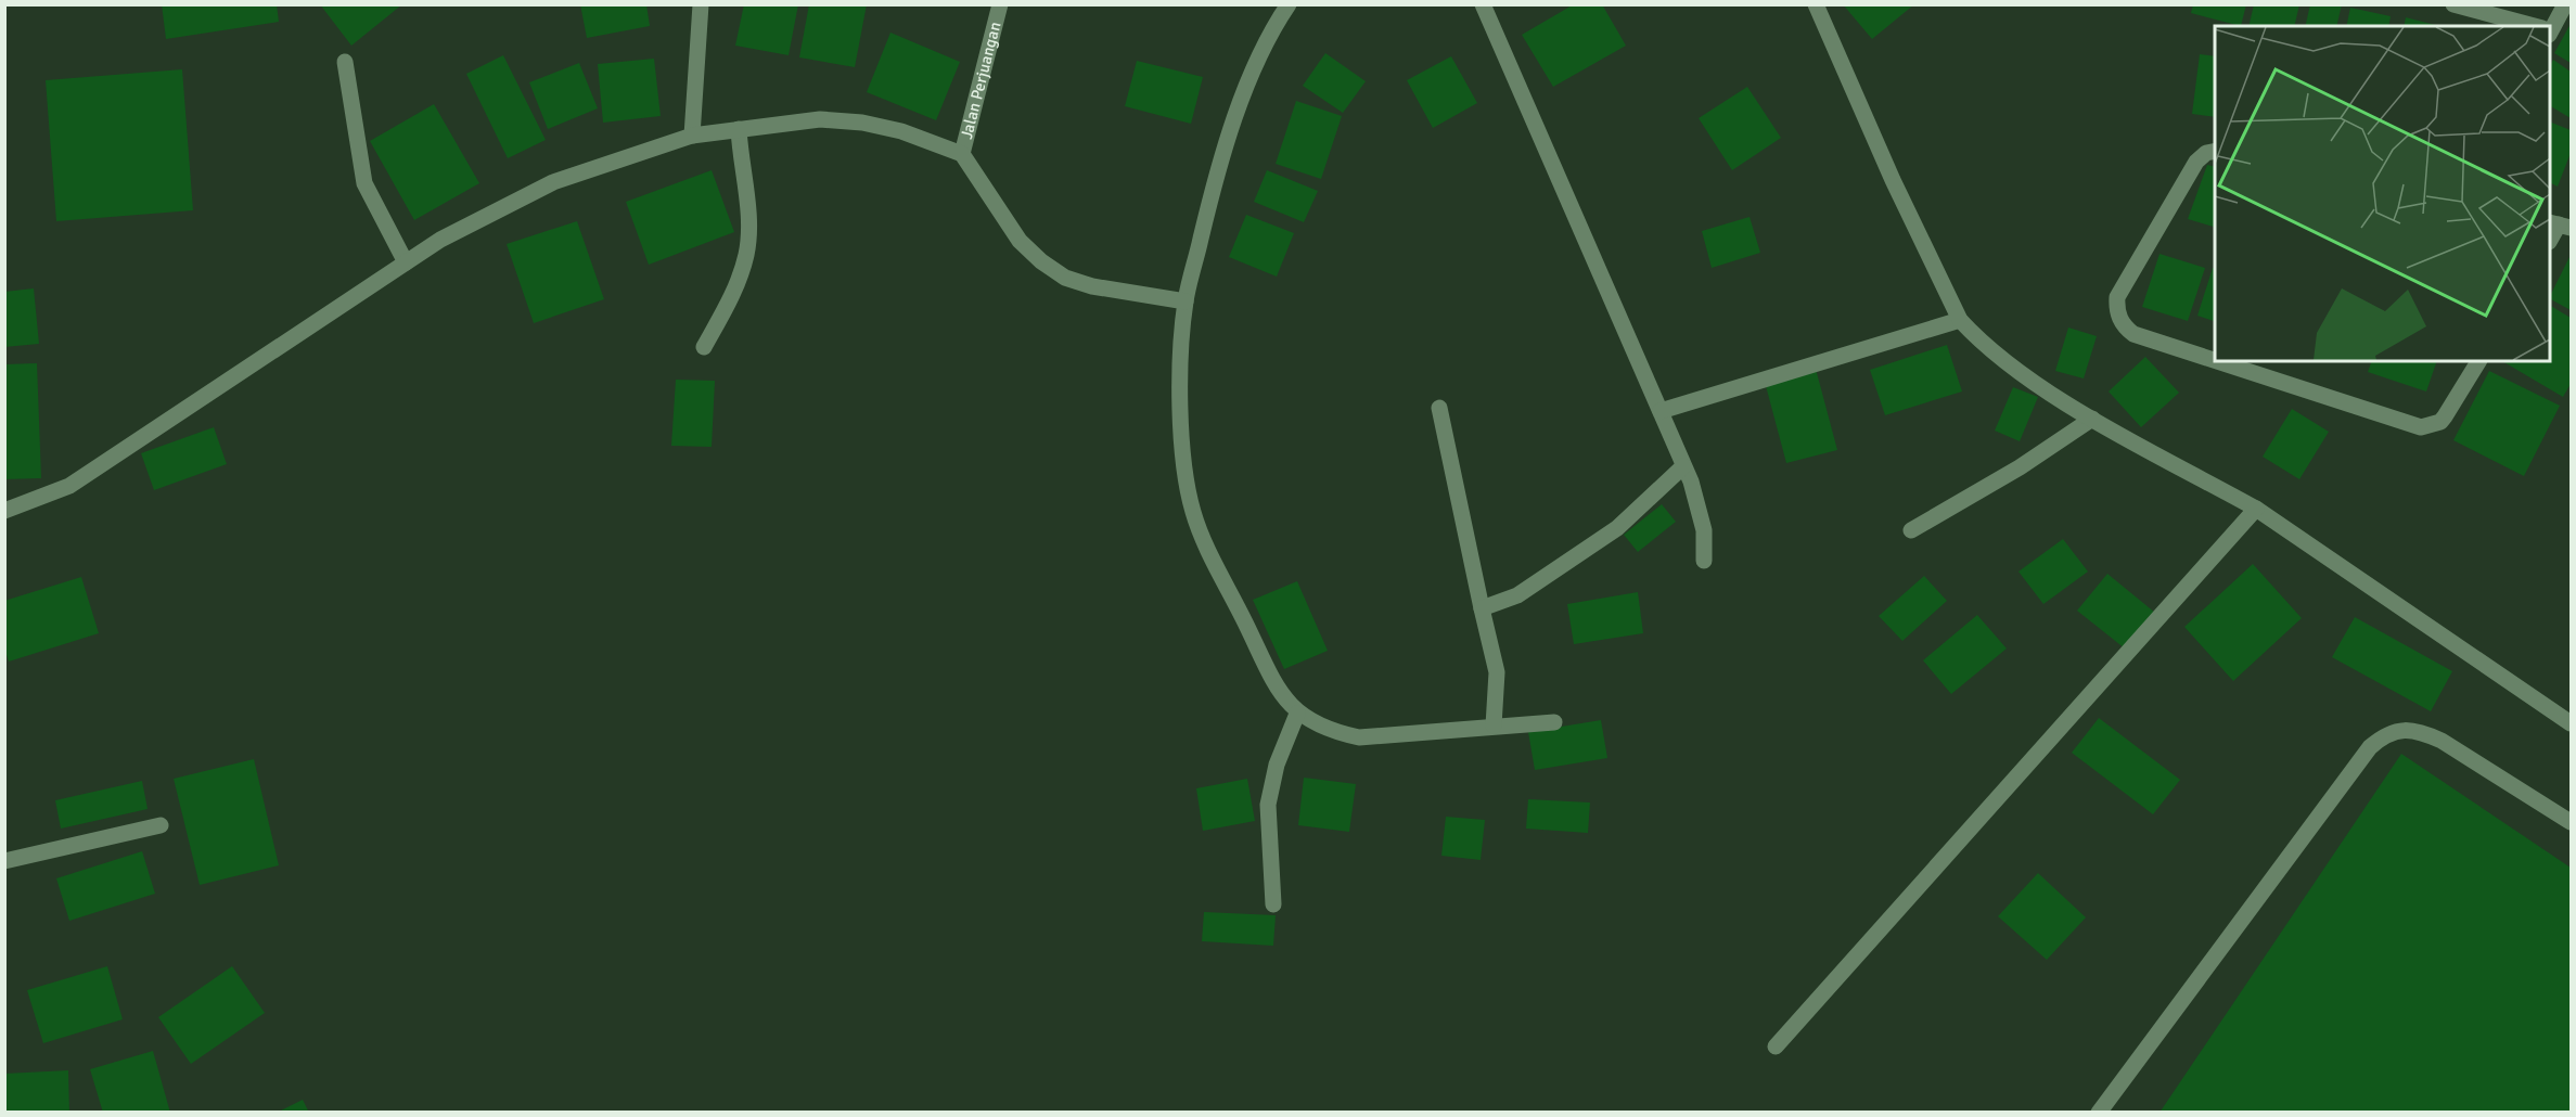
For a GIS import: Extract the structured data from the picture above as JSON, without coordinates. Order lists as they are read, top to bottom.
{
  "streets": {
    "street": ["Jalan Perjuangan"]
  }
}
